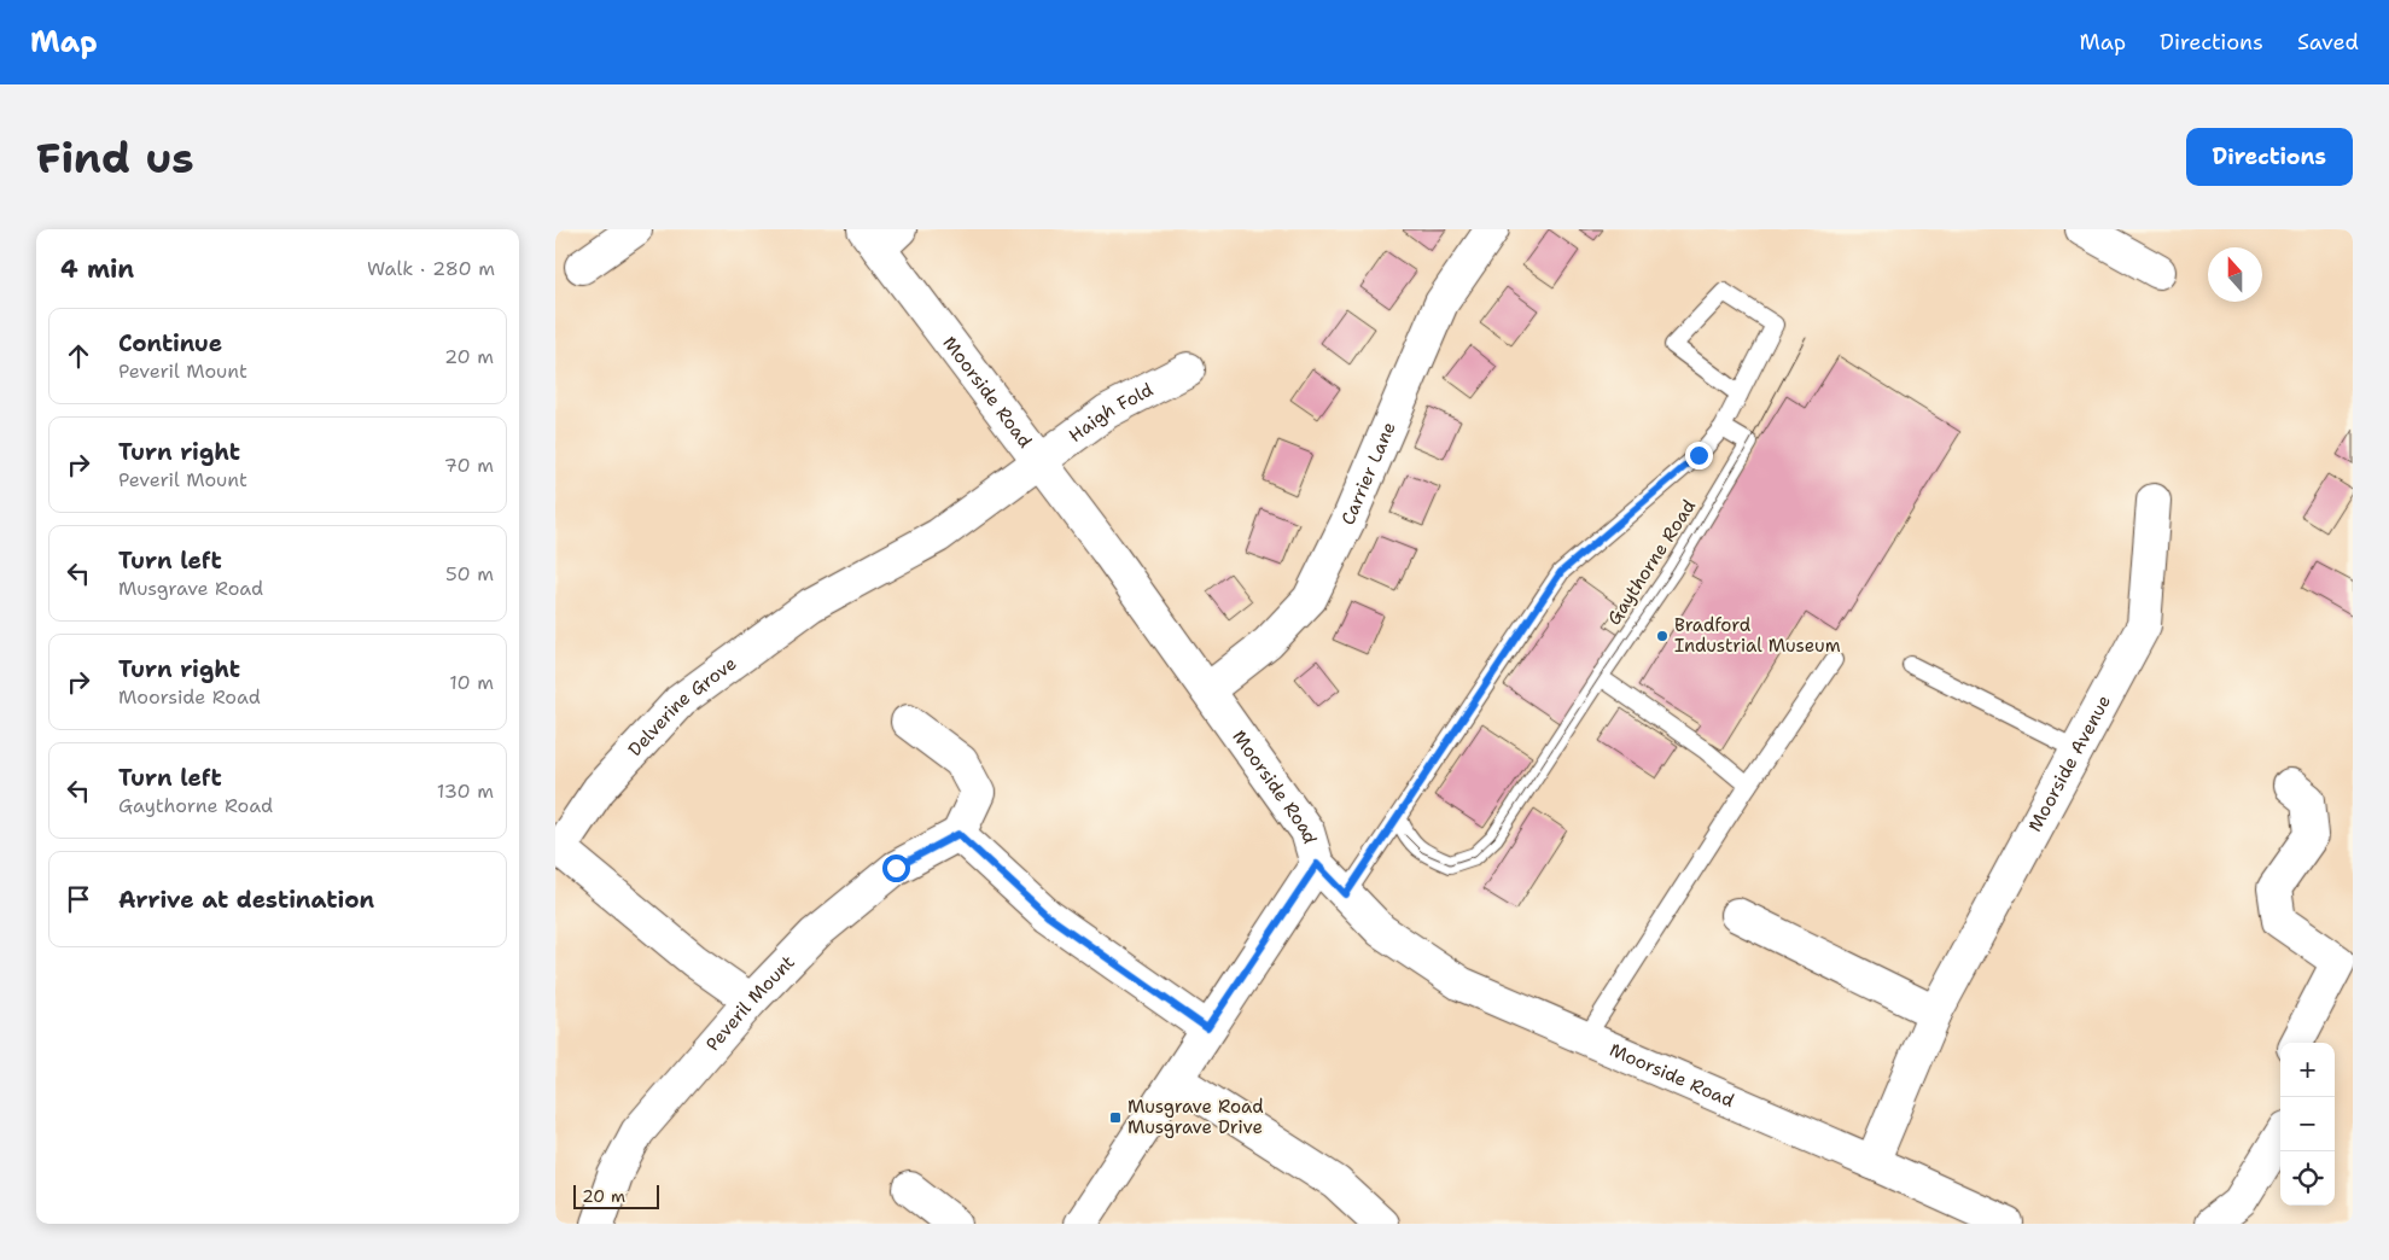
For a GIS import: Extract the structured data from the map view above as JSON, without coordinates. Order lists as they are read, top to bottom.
{
  "streets": {
    "street": [
      "Moorside Road",
      "Haigh Fold",
      "Carrier Lane",
      "Delverine Grove",
      "Moorside Avenue",
      "Peveril Mount"
    ],
    "lane": ["Gaythorne Road"]
  },
  "crossings": [
    ["Moorside Road", "Haigh Fold"],
    ["Moorside Road", "Carrier Lane"],
    ["Moorside Road", "Gaythorne Road"],
    ["Moorside Road", "Delverine Grove"],
    ["Moorside Road", "Moorside Avenue"],
    ["Haigh Fold", "Delverine Grove"],
    ["Delverine Grove", "Peveril Mount"]
  ],
  "places": {
    "other": ["Bradford Industrial Museum"],
    "transit": ["Musgrave Road Musgrave Drive"]
  },
  "scale_bar": "20 m",
  "north": "top",
  "page": {
    "header": "Map",
    "nav": ["Map", "Directions", "Saved"],
    "buttons": "Directions",
    "title": "Find us",
    "heading": ["4 min", "Walk · 280 m"],
    "list": [
      ["Continue", "Peveril Mount", "20 m"],
      ["Turn right", "Peveril Mount", "70 m"],
      ["Turn left", "Musgrave Road", "50 m"],
      ["Turn right", "Moorside Road", "10 m"],
      ["Turn left", "Gaythorne Road", "130 m"],
      "Arrive at destination"
    ],
    "map_buttons": ["+", "−"],
    "scale": "20 m"
  }
}
